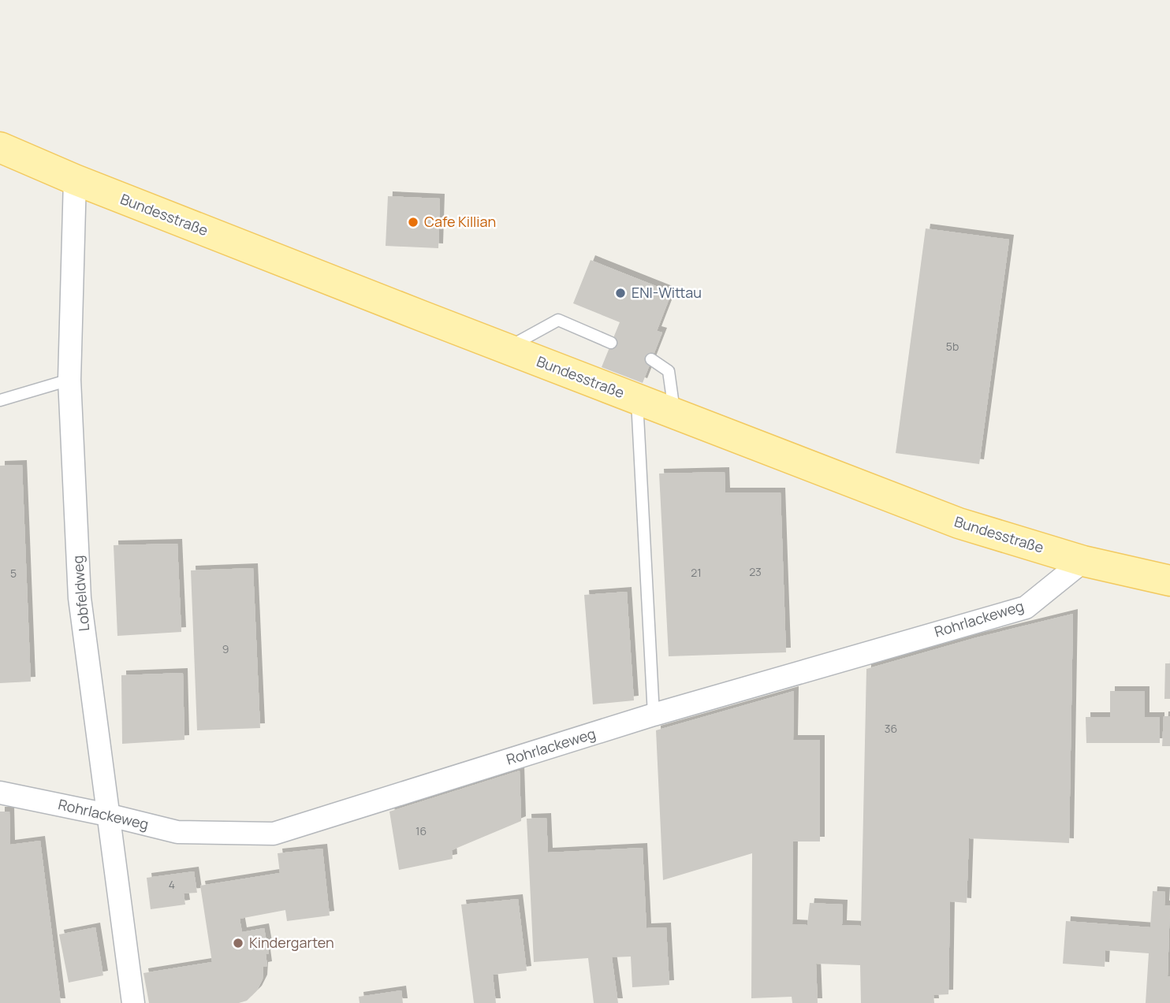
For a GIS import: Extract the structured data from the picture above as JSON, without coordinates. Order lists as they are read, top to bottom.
{
  "streets": {
    "main road": ["Bundesstraße"],
    "street": ["Lobfeldweg", "Rohrlackeweg"]
  },
  "crossings": [
    ["Bundesstraße", "Lobfeldweg"],
    ["Bundesstraße", "Rohrlackeweg"],
    ["Lobfeldweg", "Rohrlackeweg"]
  ],
  "places": ["Cafe Killian", "ENI-Wittau", "Kindergarten"],
  "house_numbers": [
    "5b",
    "23",
    "21",
    "5",
    "9",
    "36",
    "16",
    "4"
  ]
}
